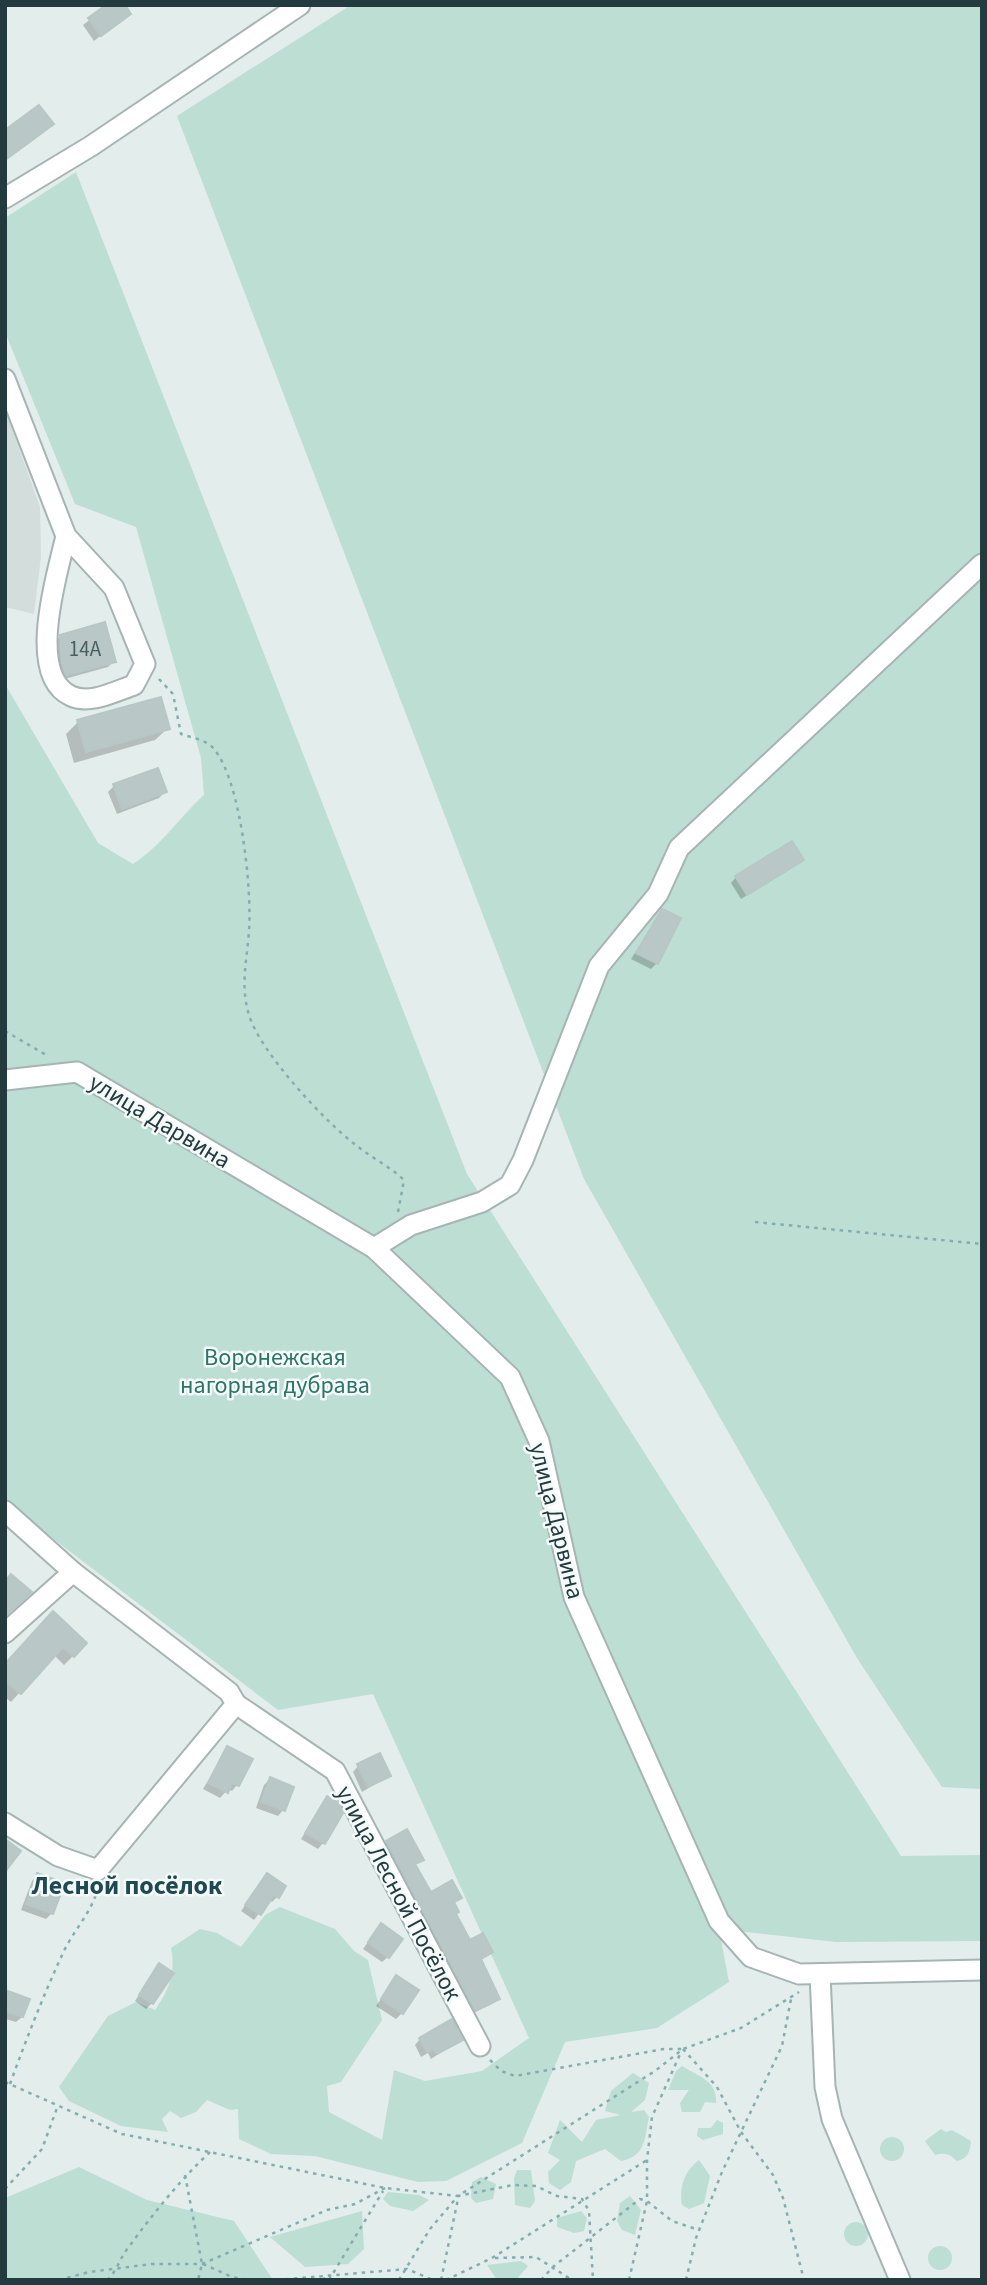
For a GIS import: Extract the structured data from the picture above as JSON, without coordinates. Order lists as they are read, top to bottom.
{
  "streets": {
    "street": ["улица Дарвина", "улица Лесной Посёлок"]
  },
  "districts": ["Лесной посёлок"],
  "parks": ["Воронежская нагорная дубрава"],
  "house_numbers": ["14А"]
}
